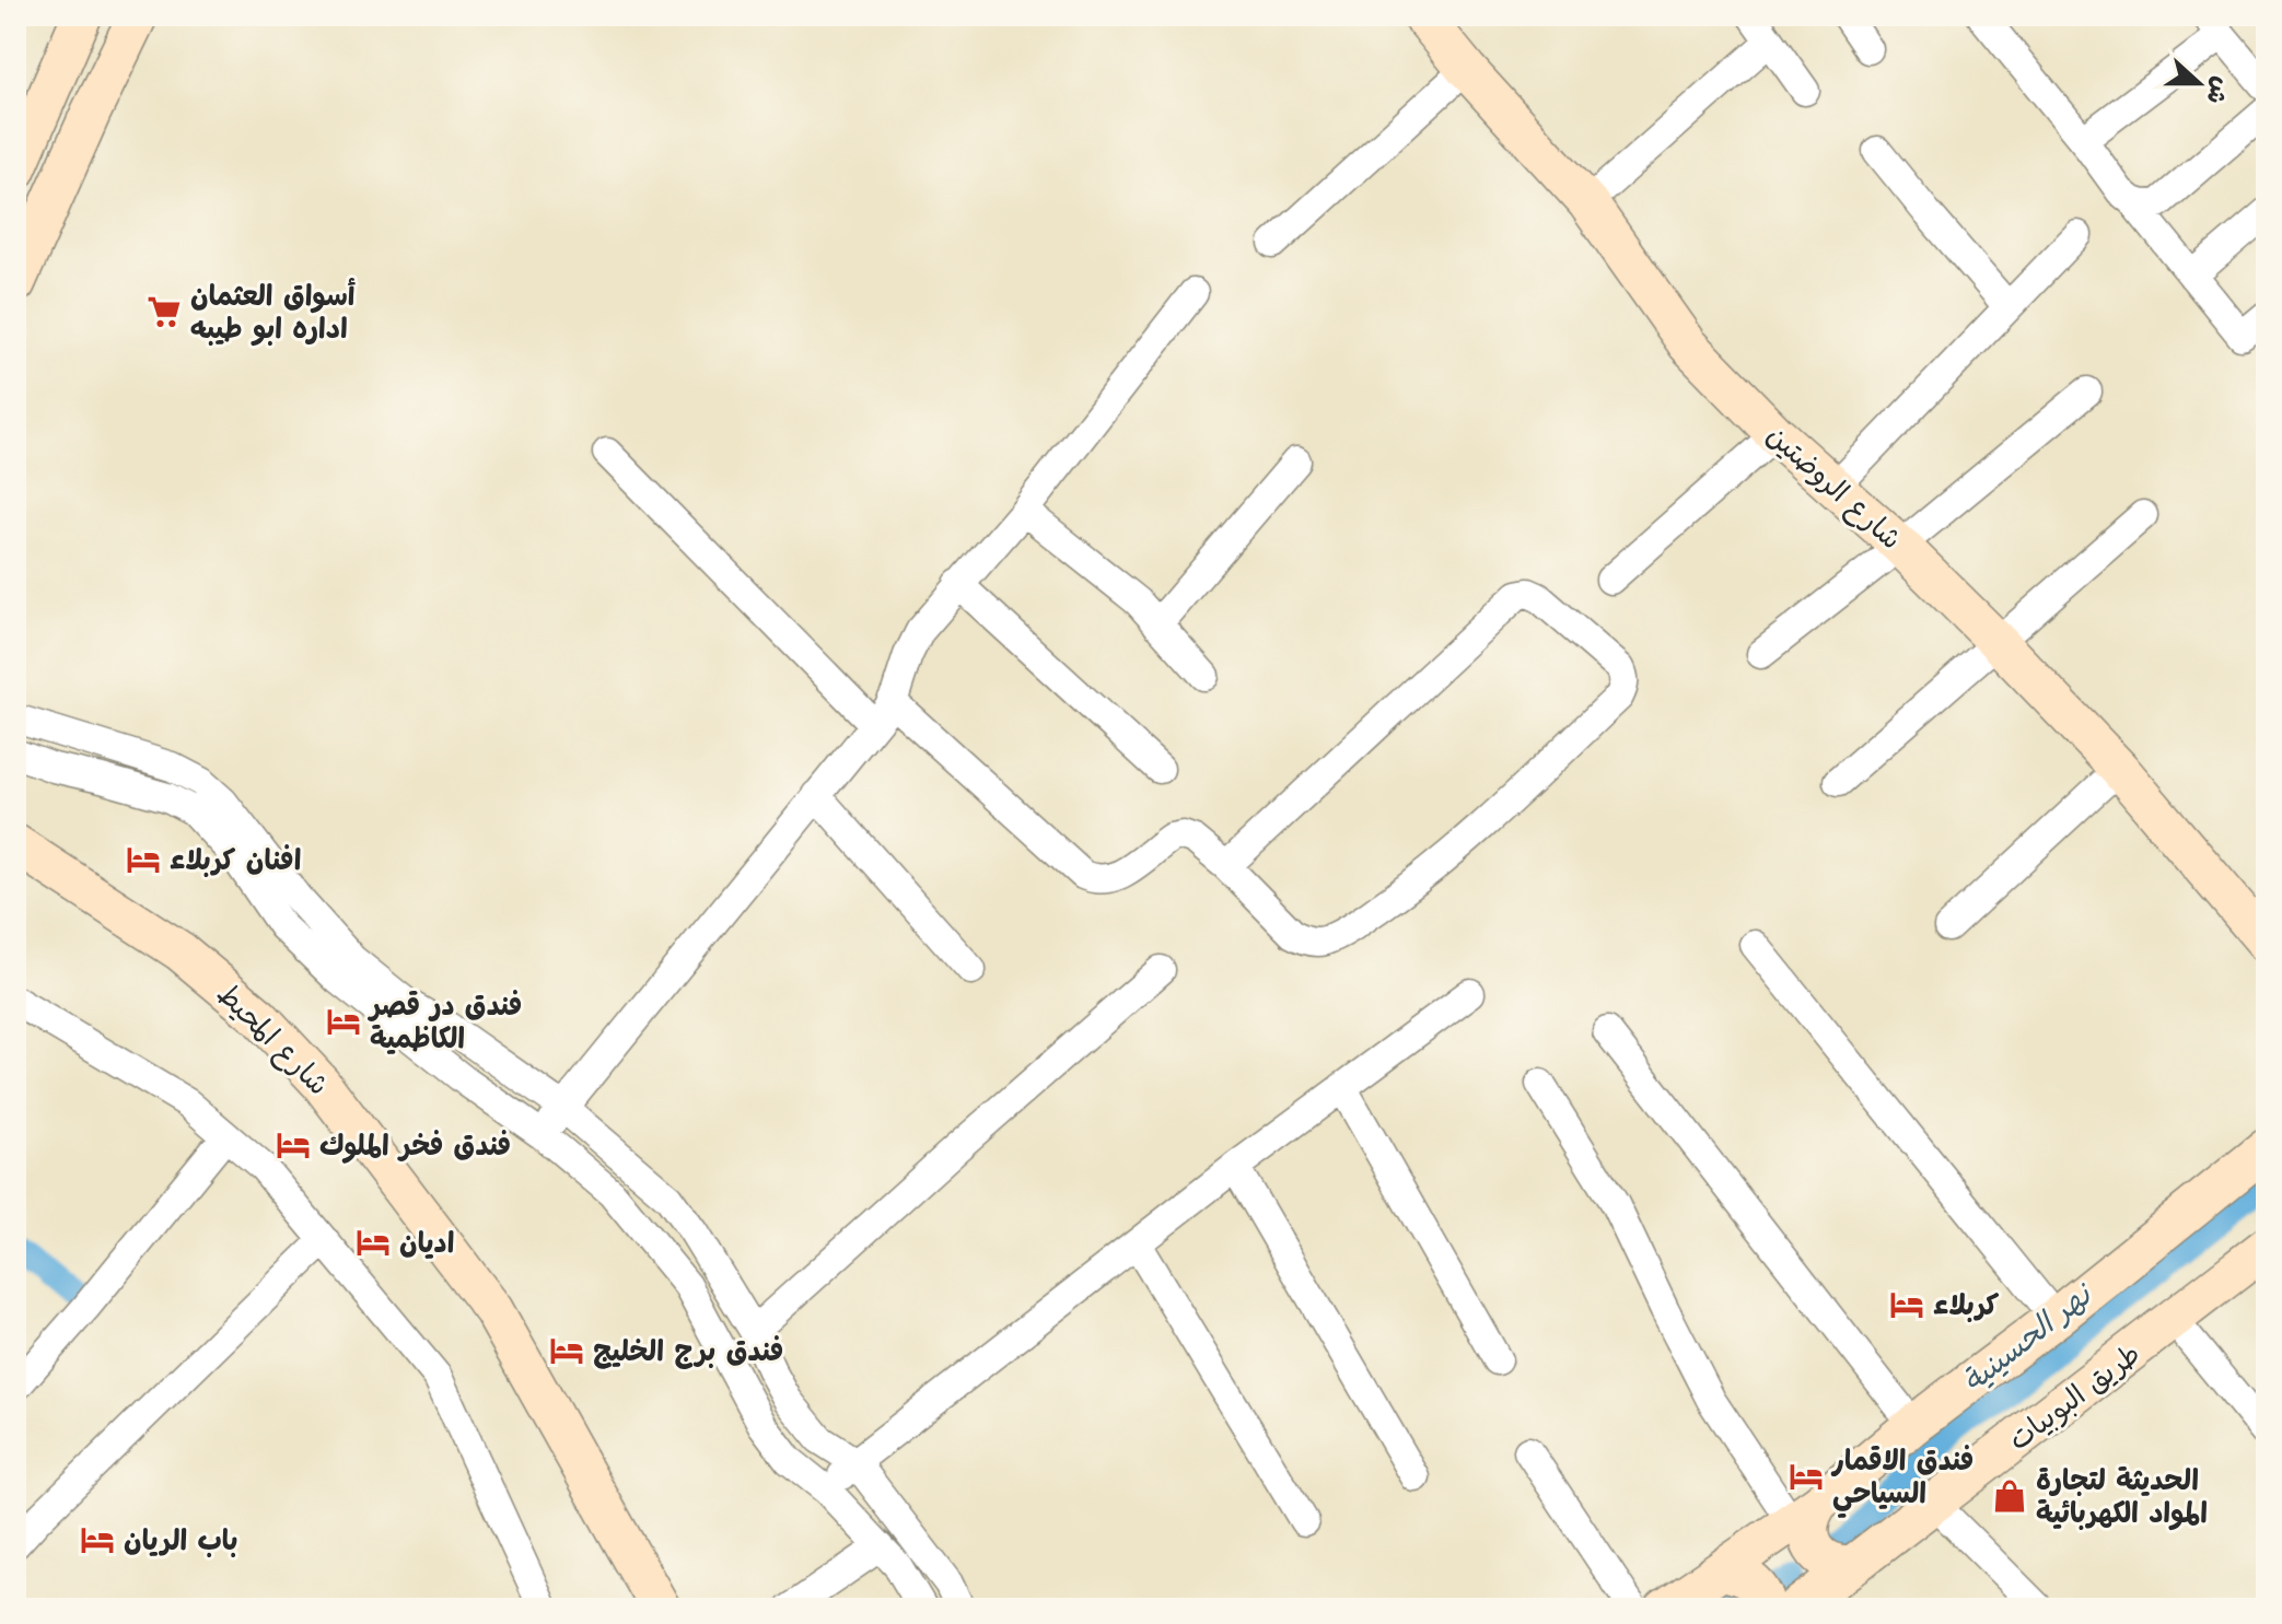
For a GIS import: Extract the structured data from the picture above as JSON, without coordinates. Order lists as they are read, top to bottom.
{
  "streets": {
    "main road": ["شارع الروضتين", "شارع المحيط", "طريق البوبيات"]
  },
  "water": ["نهر الحسينية"],
  "places": {
    "supermarket": ["أسواق العثمان اداره ابو طيبه"],
    "hotel": [
      "افنان كربلاء",
      "فندق در قصر الكاظمية",
      "فندق فخر الملوك",
      "اديان",
      "كربلاء",
      "فندق برج الخليج",
      "فندق الاقمار السياحي",
      "باب الريان"
    ],
    "shop": ["الحديثة لتجارة المواد الكهربائية"]
  },
  "north": "right"
}
